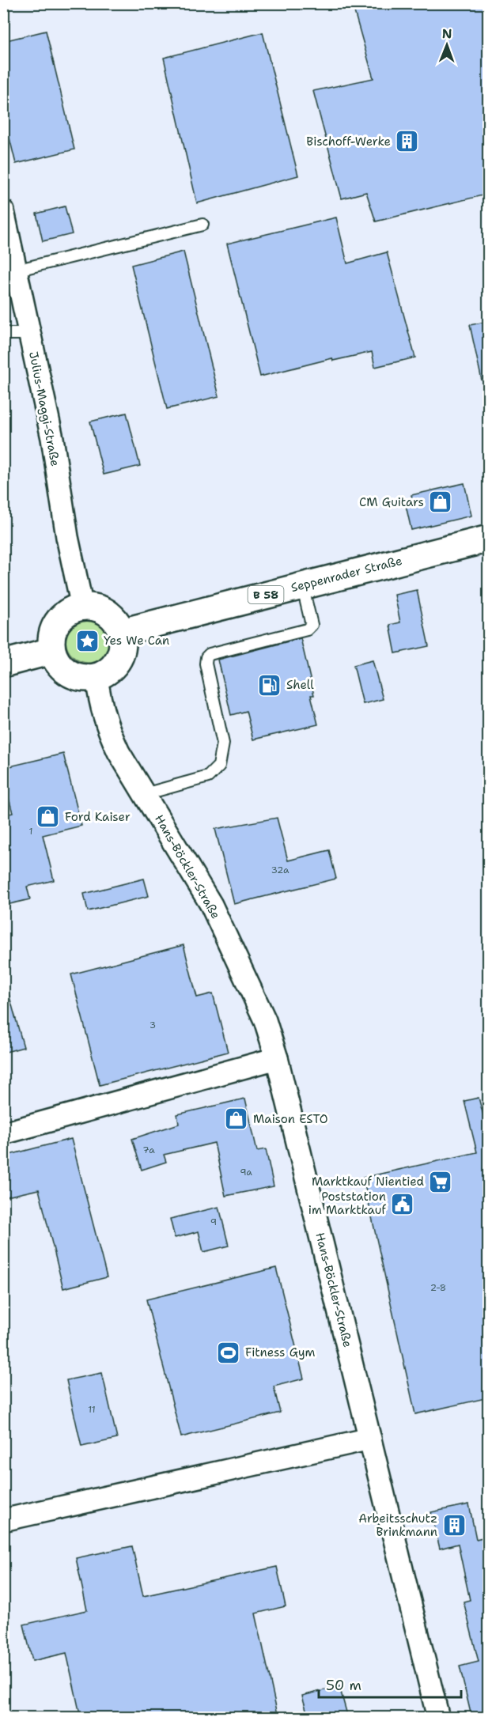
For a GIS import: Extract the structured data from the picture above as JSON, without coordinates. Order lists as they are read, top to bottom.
{
  "streets": {
    "main road": ["Seppenrader Straße", "B 58"],
    "street": ["Julius-Maggi-Straße", "Hans-Böckler-Straße"]
  },
  "crossings": [
    ["Julius-Maggi-Straße", "Seppenrader Straße"],
    ["Julius-Maggi-Straße", "Hans-Böckler-Straße"],
    ["Seppenrader Straße", "Hans-Böckler-Straße"]
  ],
  "places": {
    "building": ["Bischoff-Werke", "Arbeitsschutz Brinkmann"],
    "shop": ["CM Guitars", "Ford Kaiser", "Maison ESTO"],
    "place": ["Yes We Can"],
    "fuel station": ["Shell"],
    "supermarket": ["Marktkauf Nientied"],
    "public building": ["Poststation im Marktkauf"],
    "sports": ["Fitness Gym"]
  },
  "house_numbers": [
    "1",
    "32a",
    "3",
    "7a",
    "9a",
    "9",
    "2-8",
    "11"
  ],
  "scale_bar": "50 m",
  "north": "top"
}
